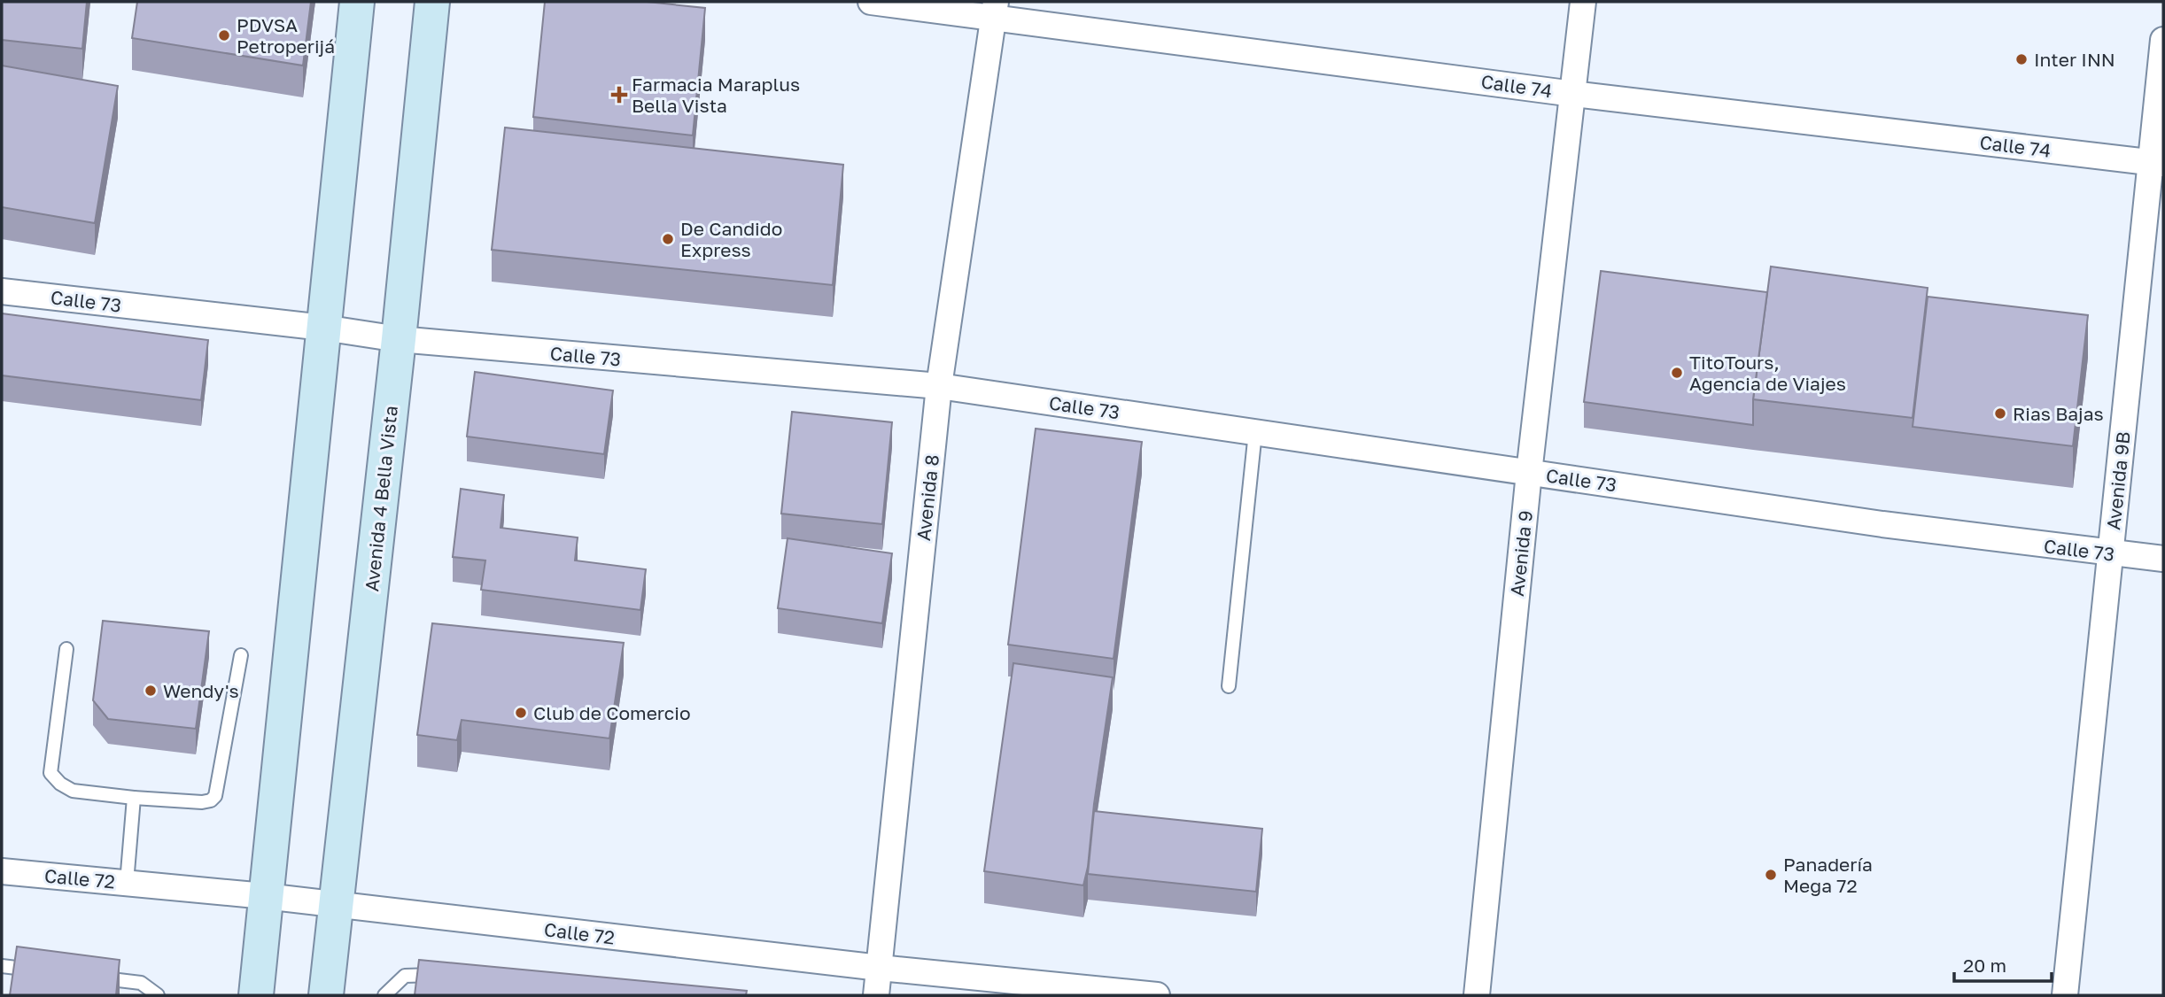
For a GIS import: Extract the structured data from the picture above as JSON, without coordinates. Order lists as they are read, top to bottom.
{
  "streets": {
    "street": [
      "Calle 74",
      "Calle 73",
      "Avenida 9B",
      "Avenida 8",
      "Avenida 4 Bella Vista",
      "Avenida 9",
      "Calle 72"
    ]
  },
  "crossings": [
    ["Calle 74", "Avenida 9B"],
    ["Calle 74", "Avenida 8"],
    ["Calle 74", "Avenida 9"],
    ["Calle 73", "Avenida 9B"],
    ["Calle 73", "Avenida 8"],
    ["Calle 73", "Avenida 4 Bella Vista"],
    ["Calle 73", "Avenida 9"],
    ["Avenida 8", "Calle 72"],
    ["Avenida 4 Bella Vista", "Calle 72"]
  ],
  "places": {
    "other": [
      "PDVSA Petroperijá",
      "Inter INN",
      "De Candido Express",
      "TitoTours, Agencia de Viajes",
      "Rias Bajas",
      "Wendy's",
      "Club de Comercio",
      "Panadería Mega 72"
    ],
    "health": ["Farmacia Maraplus Bella Vista"]
  },
  "scale_bar": "20 m"
}
